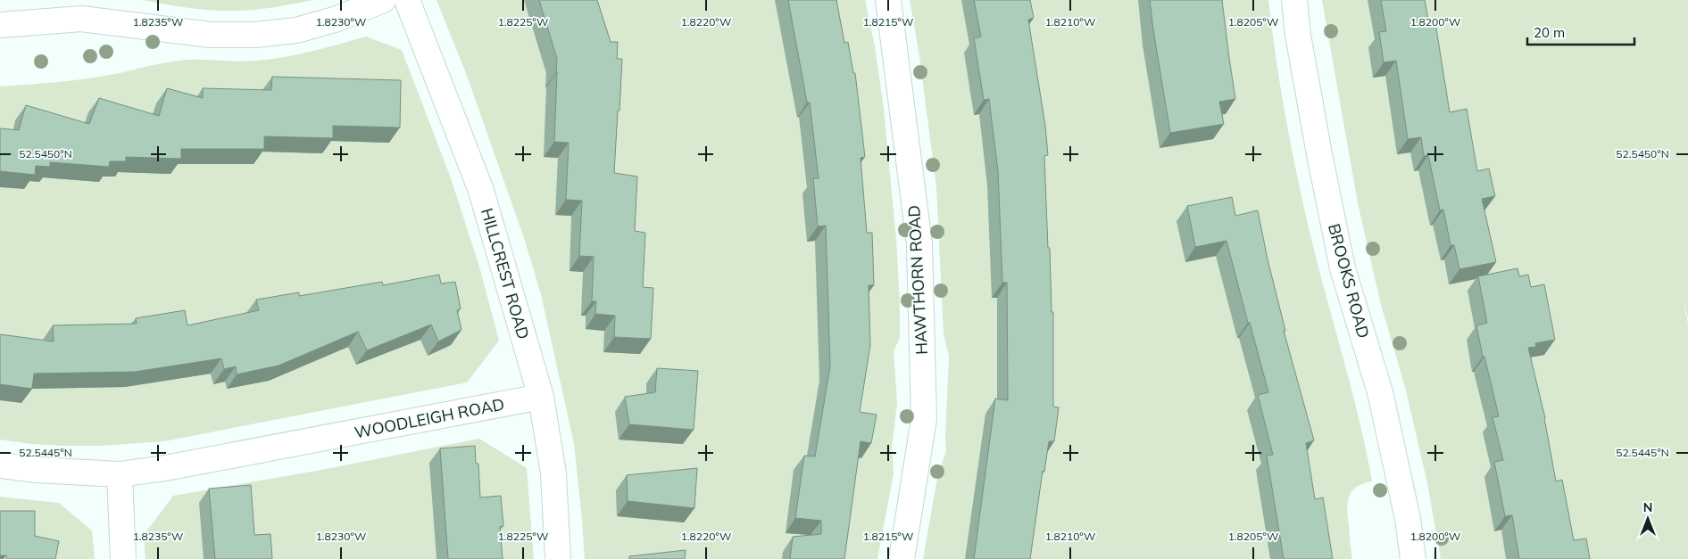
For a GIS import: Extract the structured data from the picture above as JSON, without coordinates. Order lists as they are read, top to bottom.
{
  "streets": {
    "street": [
      "HILLCREST ROAD",
      "HAWTHORN ROAD",
      "BROOKS ROAD",
      "WOODLEIGH ROAD"
    ]
  },
  "crossings": [
    ["HILLCREST ROAD", "WOODLEIGH ROAD"]
  ],
  "scale_bar": "20 m",
  "north": "top",
  "coordinates": [
    "1.8235°W",
    "1.8230°W",
    "1.8225°W",
    "1.8220°W",
    "1.8215°W",
    "1.8210°W",
    "1.8205°W",
    "1.8200°W",
    "52.5450°N",
    "52.5445°N"
  ]
}
